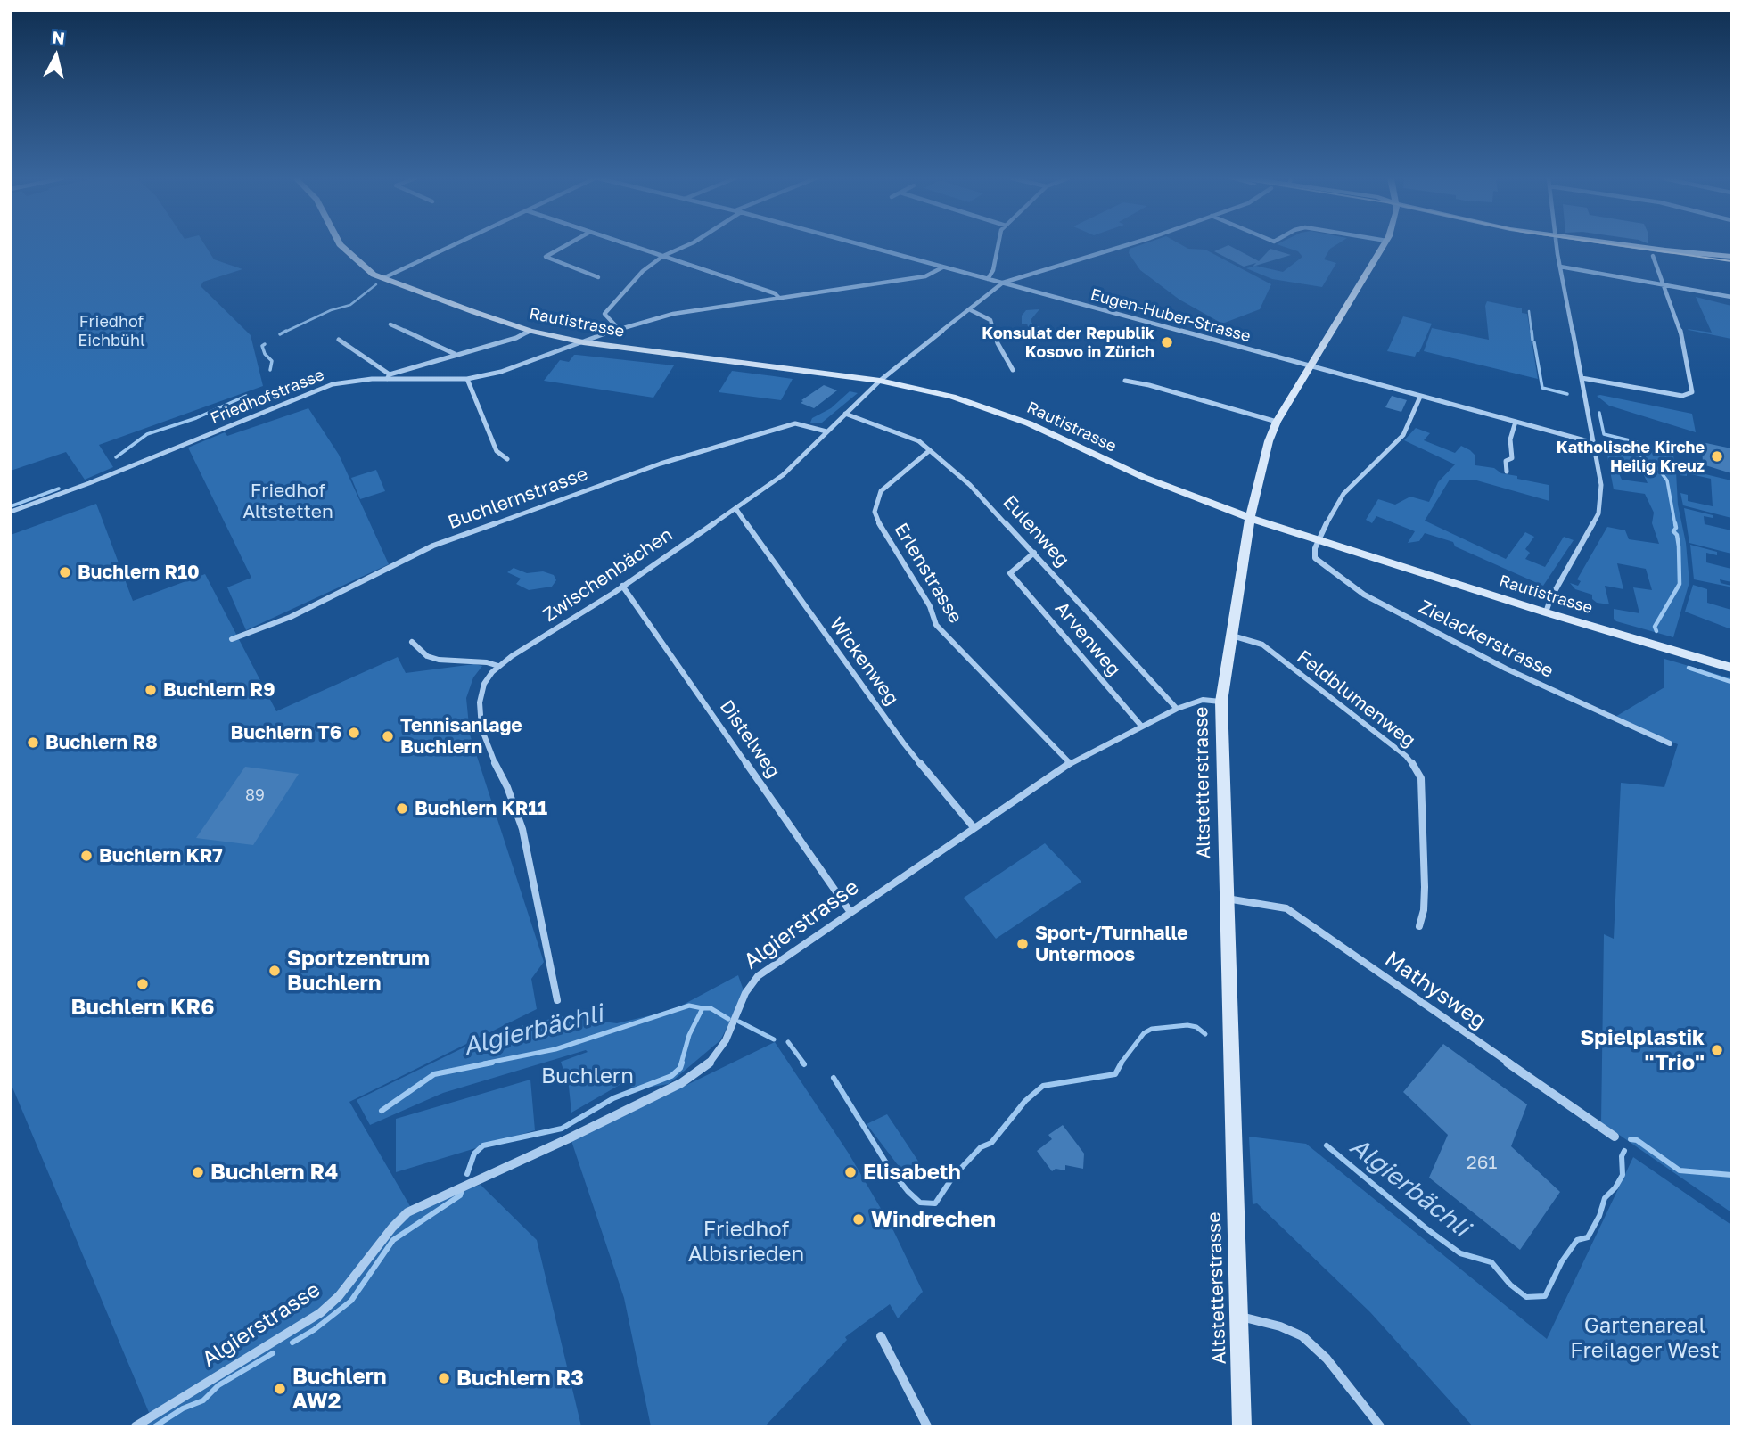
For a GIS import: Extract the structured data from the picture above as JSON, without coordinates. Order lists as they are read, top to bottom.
{
  "streets": {
    "street": [
      "Eugen-Huber-Strasse",
      "Rautistrasse",
      "Friedhofstrasse",
      "Buchlernstrasse",
      "Eulenweg",
      "Erlenstrasse",
      "Zwischenbächen",
      "Arvenweg",
      "Zielackerstrasse",
      "Wickenweg",
      "Feldblumenweg",
      "Distelweg",
      "Altstetterstrasse",
      "Algierstrasse",
      "Mathysweg"
    ]
  },
  "crossings": [
    ["Eugen-Huber-Strasse", "Friedhofstrasse"],
    ["Eugen-Huber-Strasse", "Zwischenbächen"],
    ["Eugen-Huber-Strasse", "Altstetterstrasse"],
    ["Rautistrasse", "Friedhofstrasse"],
    ["Rautistrasse", "Zwischenbächen"],
    ["Rautistrasse", "Zielackerstrasse"],
    ["Rautistrasse", "Altstetterstrasse"],
    ["Buchlernstrasse", "Zwischenbächen"],
    ["Eulenweg", "Erlenstrasse"],
    ["Eulenweg", "Zwischenbächen"],
    ["Eulenweg", "Arvenweg"],
    ["Eulenweg", "Algierstrasse"],
    ["Erlenstrasse", "Algierstrasse"],
    ["Zwischenbächen", "Wickenweg"],
    ["Zwischenbächen", "Distelweg"],
    ["Arvenweg", "Algierstrasse"],
    ["Wickenweg", "Algierstrasse"],
    ["Feldblumenweg", "Altstetterstrasse"],
    ["Distelweg", "Algierstrasse"],
    ["Altstetterstrasse", "Algierstrasse"],
    ["Altstetterstrasse", "Mathysweg"]
  ],
  "water": ["Algierbächli"],
  "parks": [
    "Friedhof Eichbühl",
    "Friedhof Altstetten",
    "Buchlern",
    "Friedhof Albisrieden",
    "Gartenareal Freilager West"
  ],
  "places": [
    "Konsulat der Republik Kosovo in Zürich",
    "Katholische Kirche Heilig Kreuz",
    "Buchlern R10",
    "Buchlern R9",
    "Buchlern T6",
    "Tennisanlage Buchlern",
    "Buchlern R8",
    "Buchlern KR11",
    "Buchlern KR7",
    "Sport-/Turnhalle Untermoos",
    "Sportzentrum Buchlern",
    "Buchlern KR6",
    "Spielplastik \"Trio\"",
    "Buchlern R4",
    "Elisabeth",
    "Windrechen",
    "Buchlern R3",
    "Buchlern AW2"
  ],
  "house_numbers": ["89", "261"],
  "north": "top"
}
